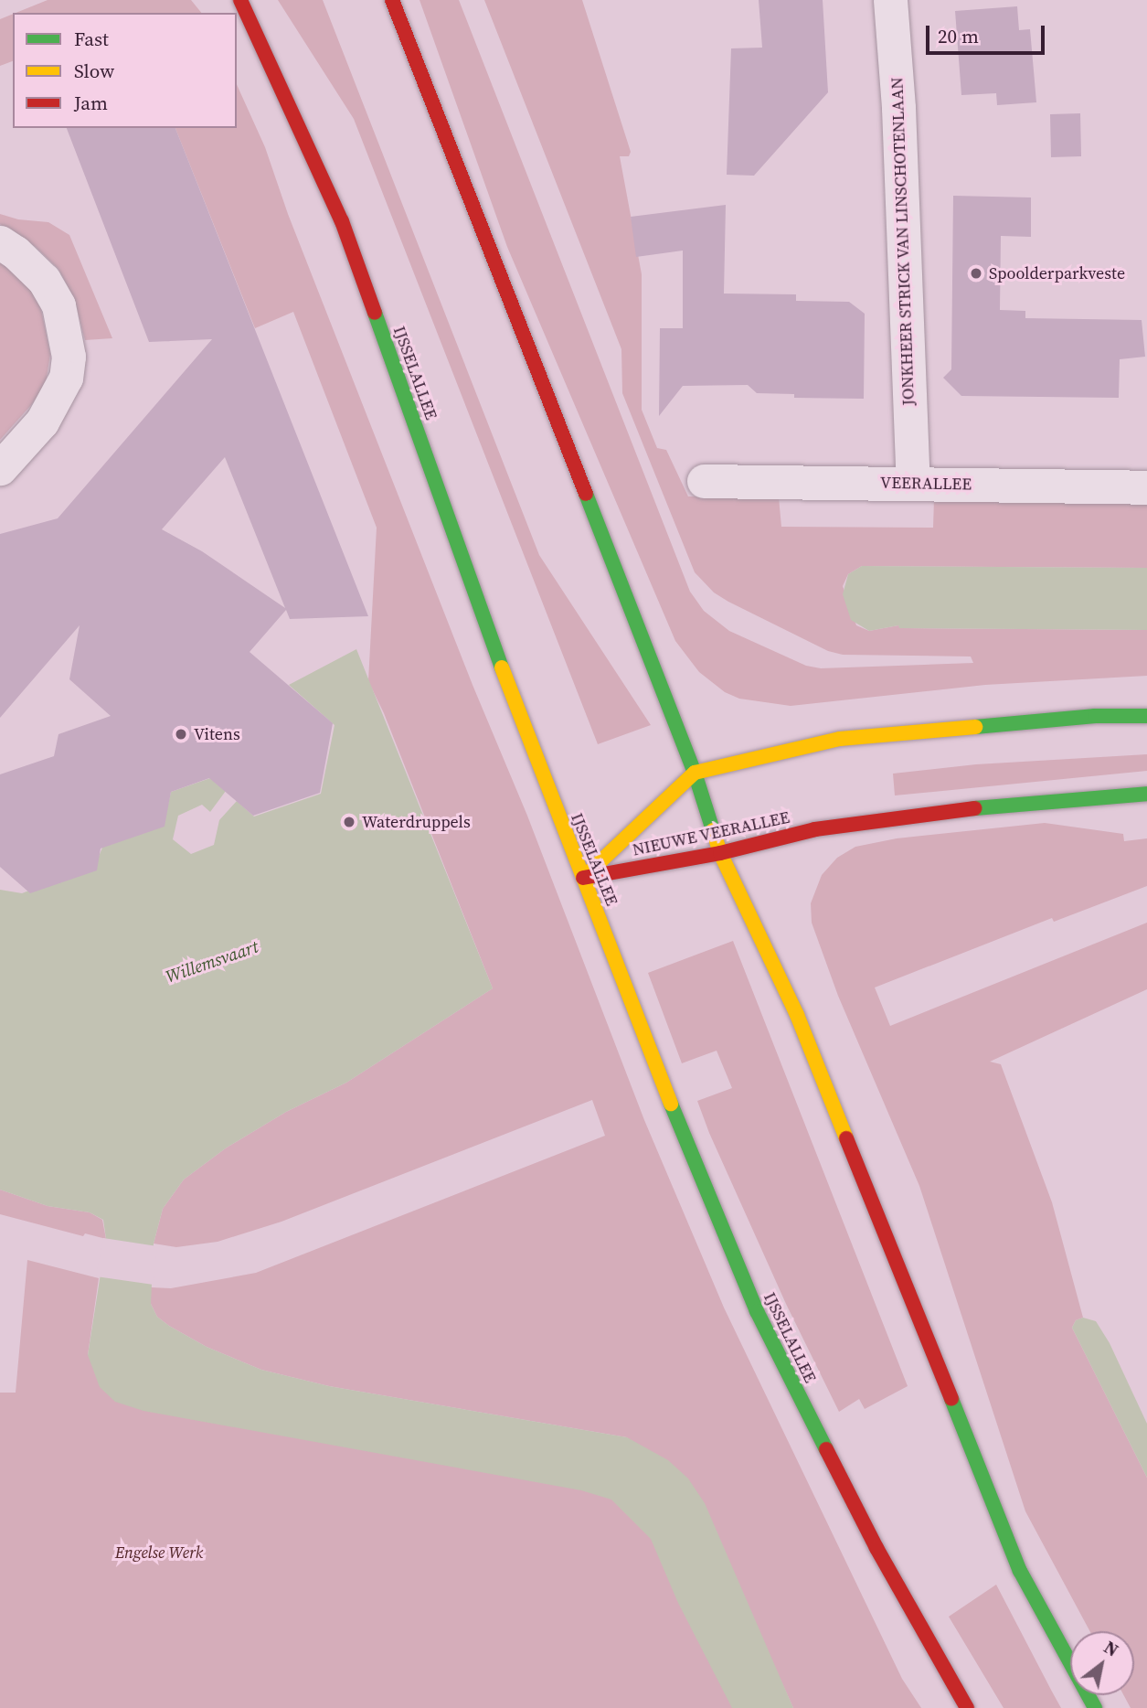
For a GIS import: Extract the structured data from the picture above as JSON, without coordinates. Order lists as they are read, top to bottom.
{
  "streets": {
    "main road": ["IJSSELALLEE", "NIEUWE VEERALLEE"],
    "street": ["JONKHEER STRICK VAN LINSCHOTENLAAN", "VEERALLEE"]
  },
  "crossings": [
    ["JONKHEER STRICK VAN LINSCHOTENLAAN", "VEERALLEE"],
    ["IJSSELALLEE", "NIEUWE VEERALLEE"]
  ],
  "water": ["Willemsvaart"],
  "parks": ["Engelse Werk"],
  "places": ["Spoolderparkveste", "Vitens", "Waterdruppels"],
  "legend": ["Fast", "Slow", "Jam"],
  "scale_bar": "20 m",
  "north": "top right"
}
